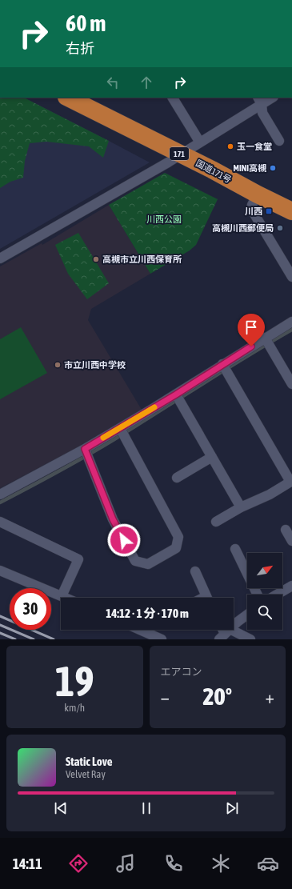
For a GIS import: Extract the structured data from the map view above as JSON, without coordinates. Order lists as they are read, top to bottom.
{
  "streets": {
    "highway": ["171", "国道171号"]
  },
  "parks": ["川西公園"],
  "places": {
    "other": [
      "玉一食堂",
      "MINI高槻",
      "高槻川西郵便局",
      "高槻市立川西保育所",
      "市立川西中学校"
    ],
    "transit": ["川西"]
  },
  "north": "top right",
  "page": {
    "turn": ["60 m", "右折"],
    "limit": "30",
    "trip": "14:12 · 1 分 · 170 m",
    "tile": [
      ["19", "km/h"],
      "エアコン"
    ],
    "heat": ["−", "20°", "+"],
    "song": ["Static Love", "Velvet Ray"],
    "tabs": "14:11"
  }
}
